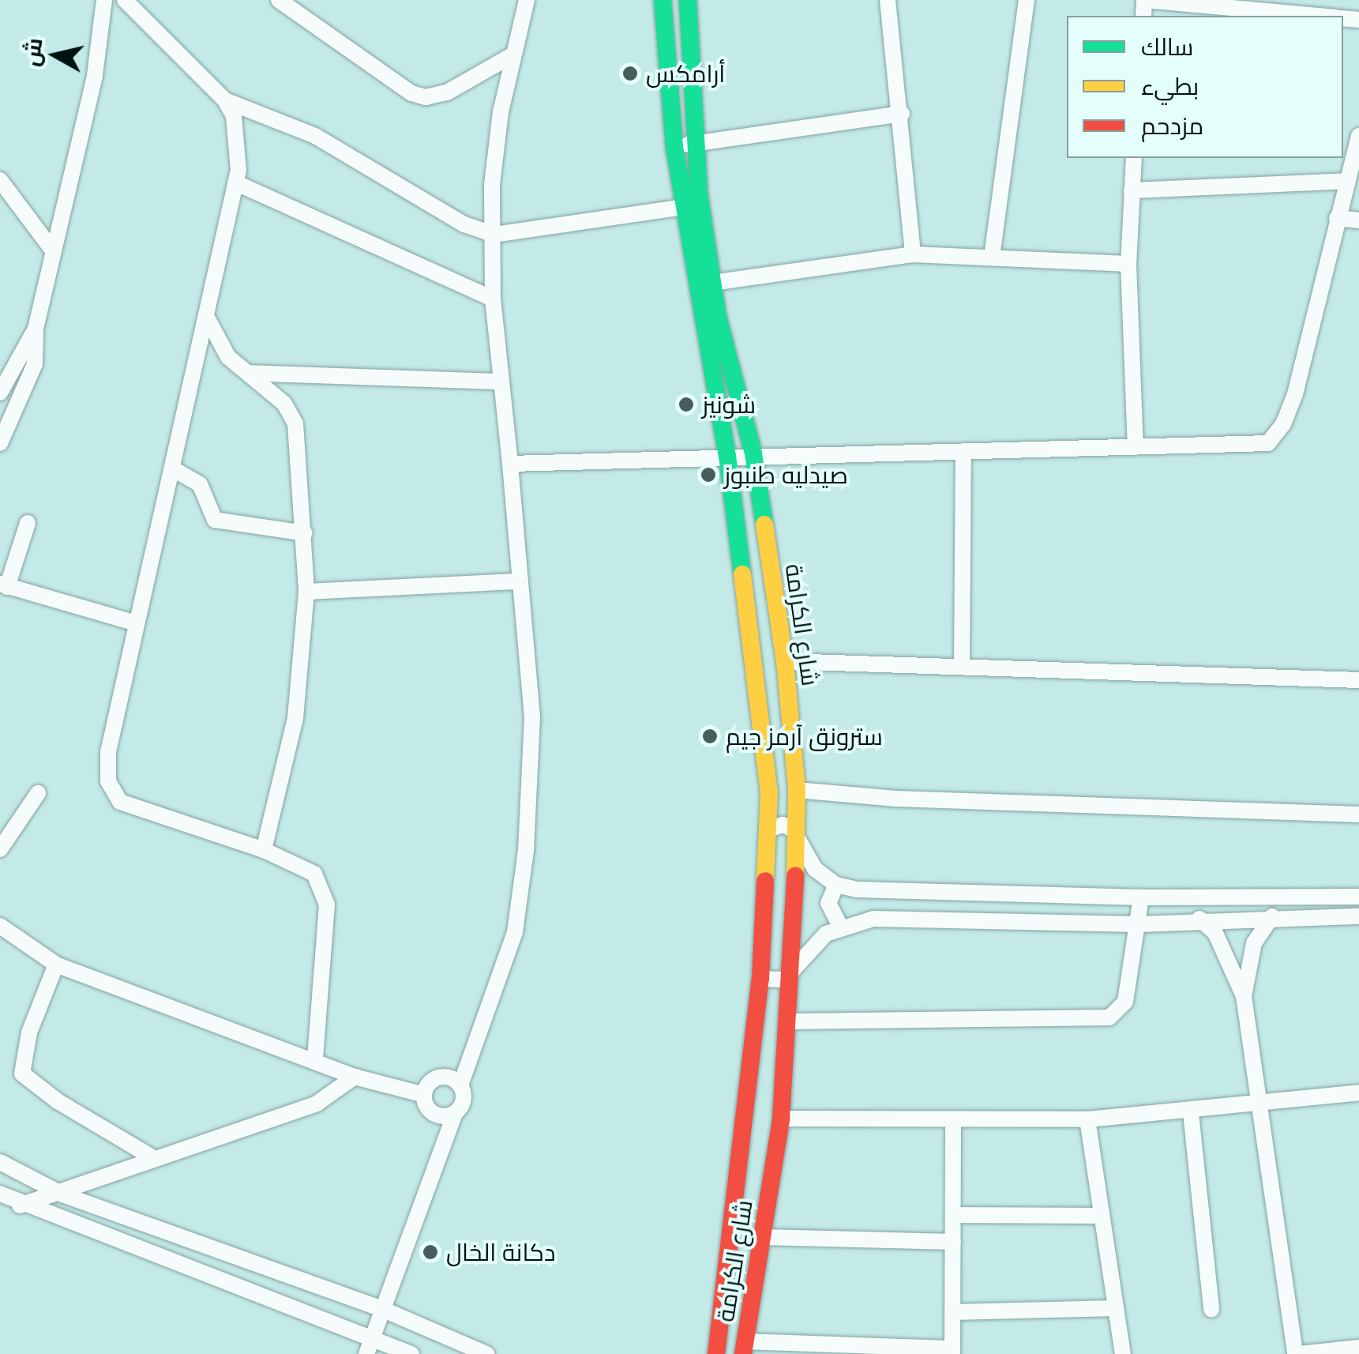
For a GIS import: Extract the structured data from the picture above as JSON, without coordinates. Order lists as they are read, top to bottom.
{
  "streets": {
    "street": ["شارع الكرامة"]
  },
  "places": [
    "أرامكس",
    "شونيز",
    "صيدليه طنبوز",
    "سترونق آرمز جيم",
    "دكانة الخال"
  ],
  "legend": ["سالك", "بطيء", "مزدحم"],
  "north": "left"
}
